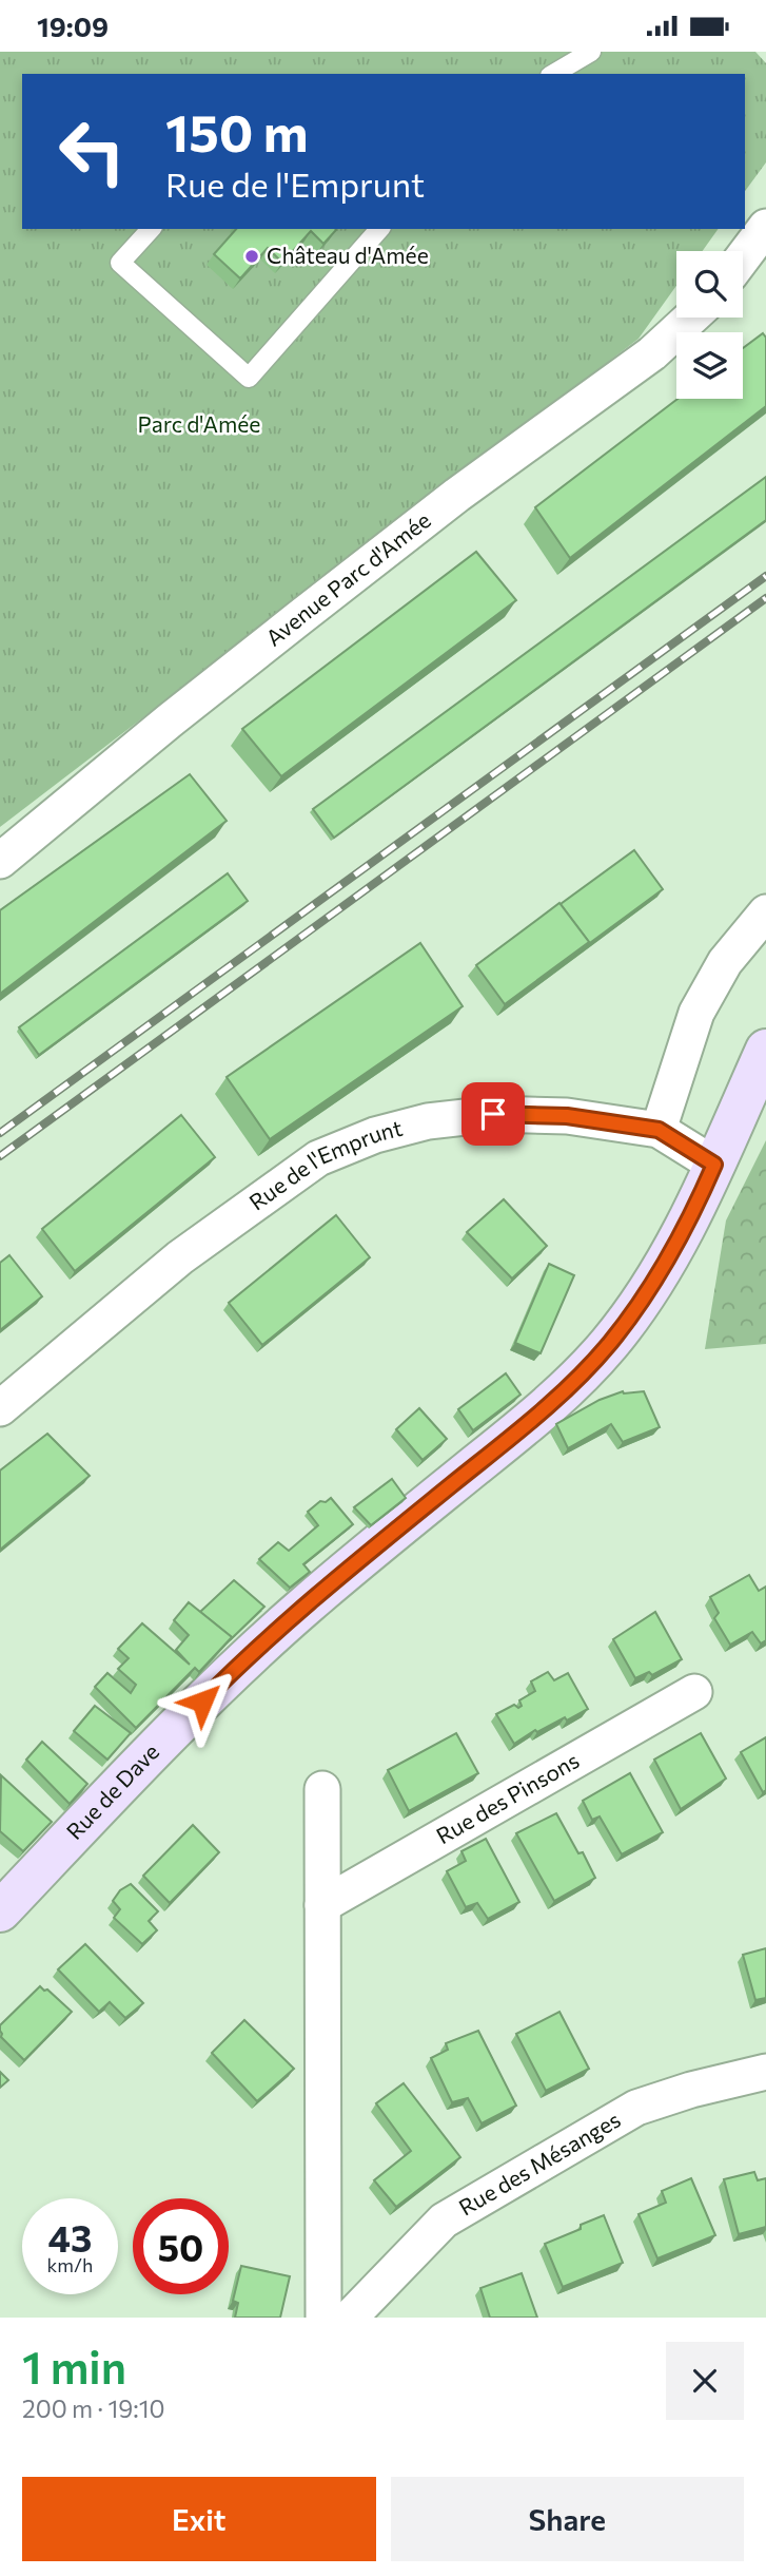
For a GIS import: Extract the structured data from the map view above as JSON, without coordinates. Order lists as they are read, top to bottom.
{
  "streets": {
    "main road": ["Rue de Dave"],
    "street": [
      "Avenue Parc d'Amée",
      "Rue de l'Emprunt",
      "Rue des Pinsons",
      "Rue des Mésanges"
    ]
  },
  "crossings": [
    ["Rue de l'Emprunt", "Rue de Dave"]
  ],
  "parks": ["Parc d'Amée"],
  "places": ["Château d'Amée"],
  "page": {
    "status": "19:09",
    "turn": ["150 m", "Rue de l'Emprunt"],
    "speed": "43 km/h",
    "limit": "50",
    "heading": ["1 min", "200 m · 19:10"],
    "buttons": ["Exit", "Share"]
  }
}
